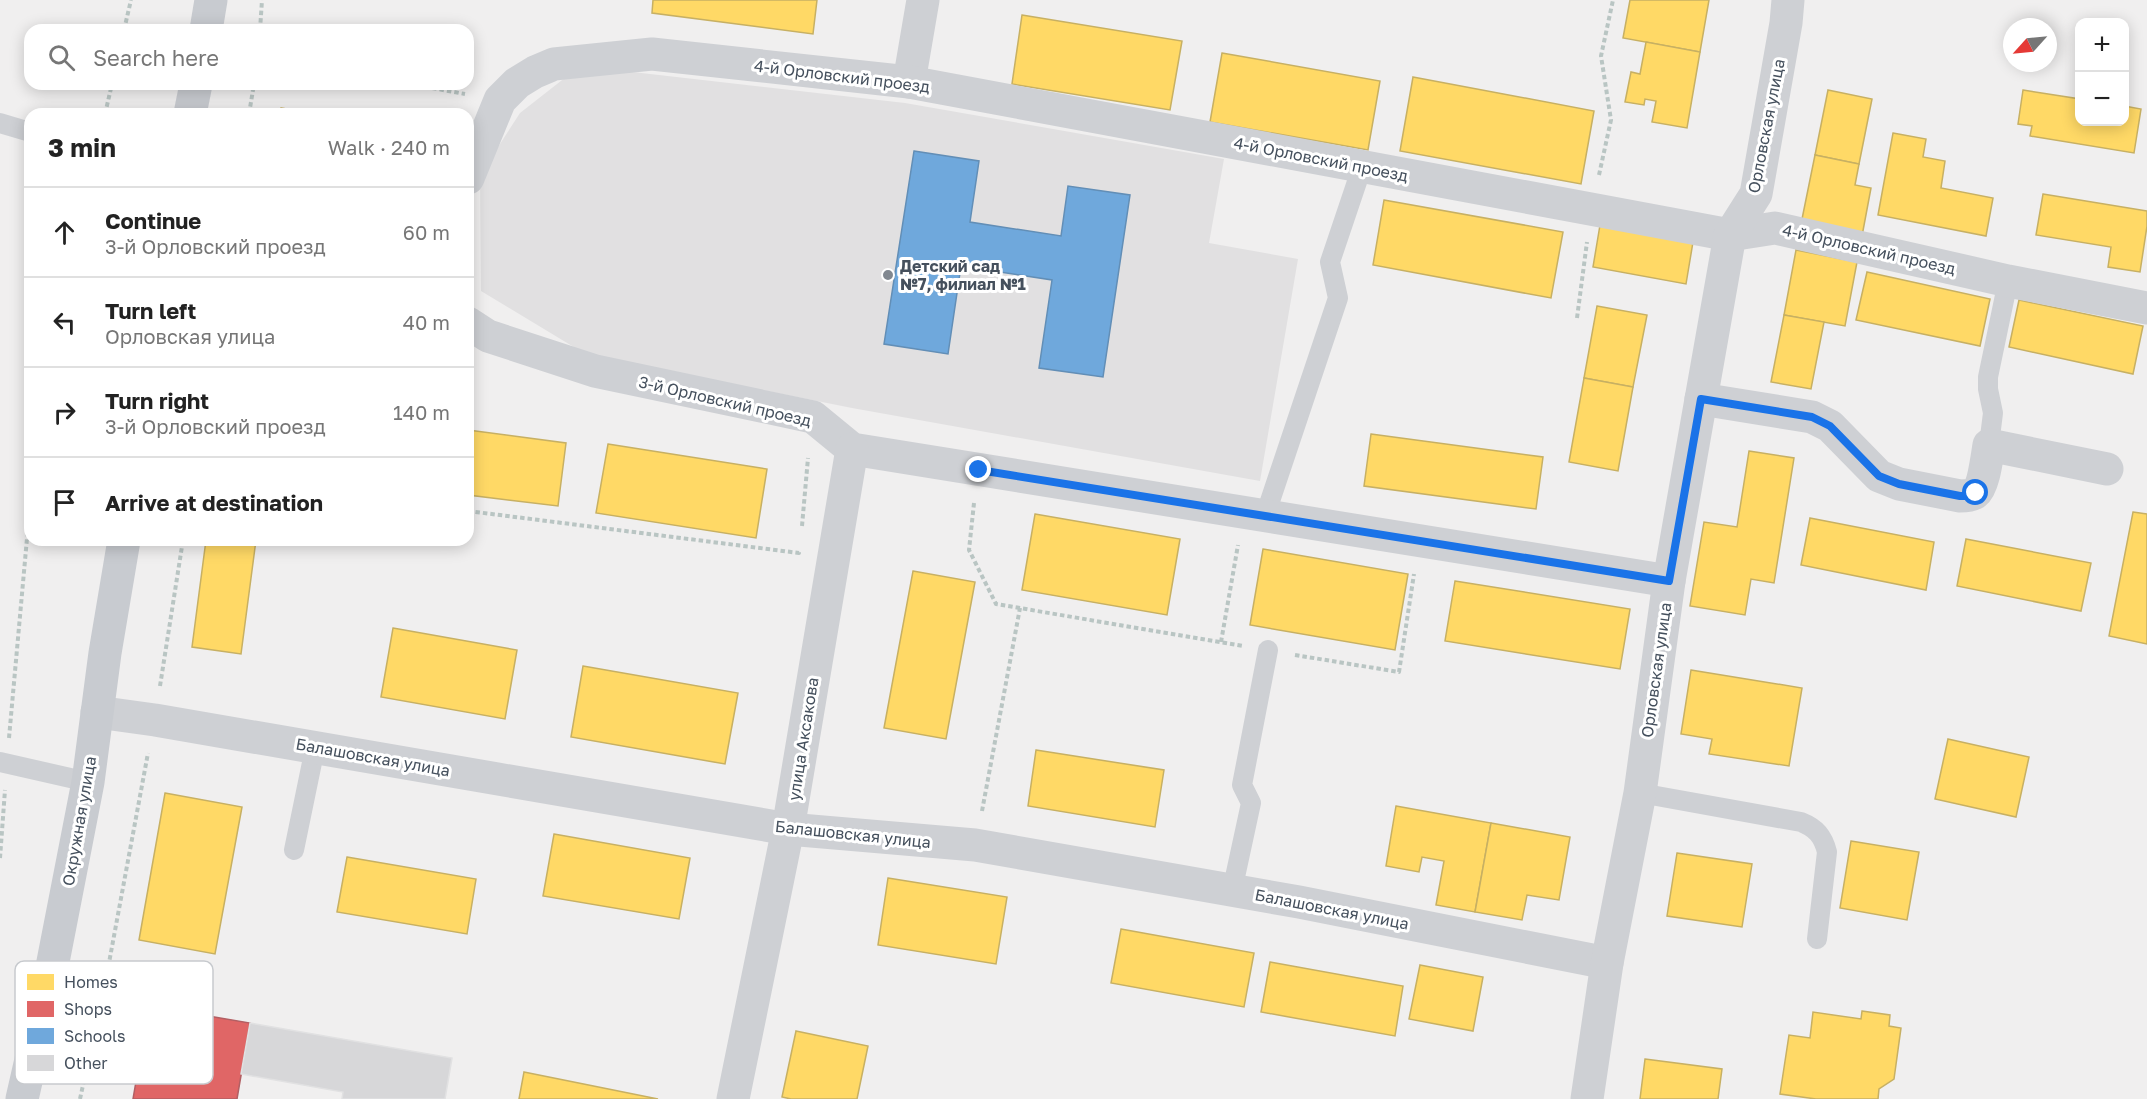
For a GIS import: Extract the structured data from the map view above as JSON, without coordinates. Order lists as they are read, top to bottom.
{
  "streets": {
    "main road": ["Окружная улица"],
    "street": [
      "4-й Орловский проезд",
      "Орловская улица",
      "3-й Орловский проезд",
      "улица Аксакова",
      "Балашовская улица"
    ]
  },
  "crossings": [
    ["4-й Орловский проезд", "Орловская улица"],
    ["Орловская улица", "3-й Орловский проезд"],
    ["Орловская улица", "Балашовская улица"],
    ["3-й Орловский проезд", "улица Аксакова"],
    ["улица Аксакова", "Балашовская улица"],
    ["Балашовская улица", "Окружная улица"]
  ],
  "places": ["Детский сад №7, филиал №1"],
  "legend": [
    "Homes",
    "Shops",
    "Schools",
    "Other"
  ],
  "north": "bottom left",
  "page": {
    "map_buttons": ["+", "−"],
    "search": "Search here",
    "heading": ["3 min", "Walk · 240 m"],
    "list": [
      ["Continue", "3-й Орловский проезд", "60 m"],
      ["Turn left", "Орловская улица", "40 m"],
      ["Turn right", "3-й Орловский проезд", "140 m"],
      "Arrive at destination"
    ]
  }
}
